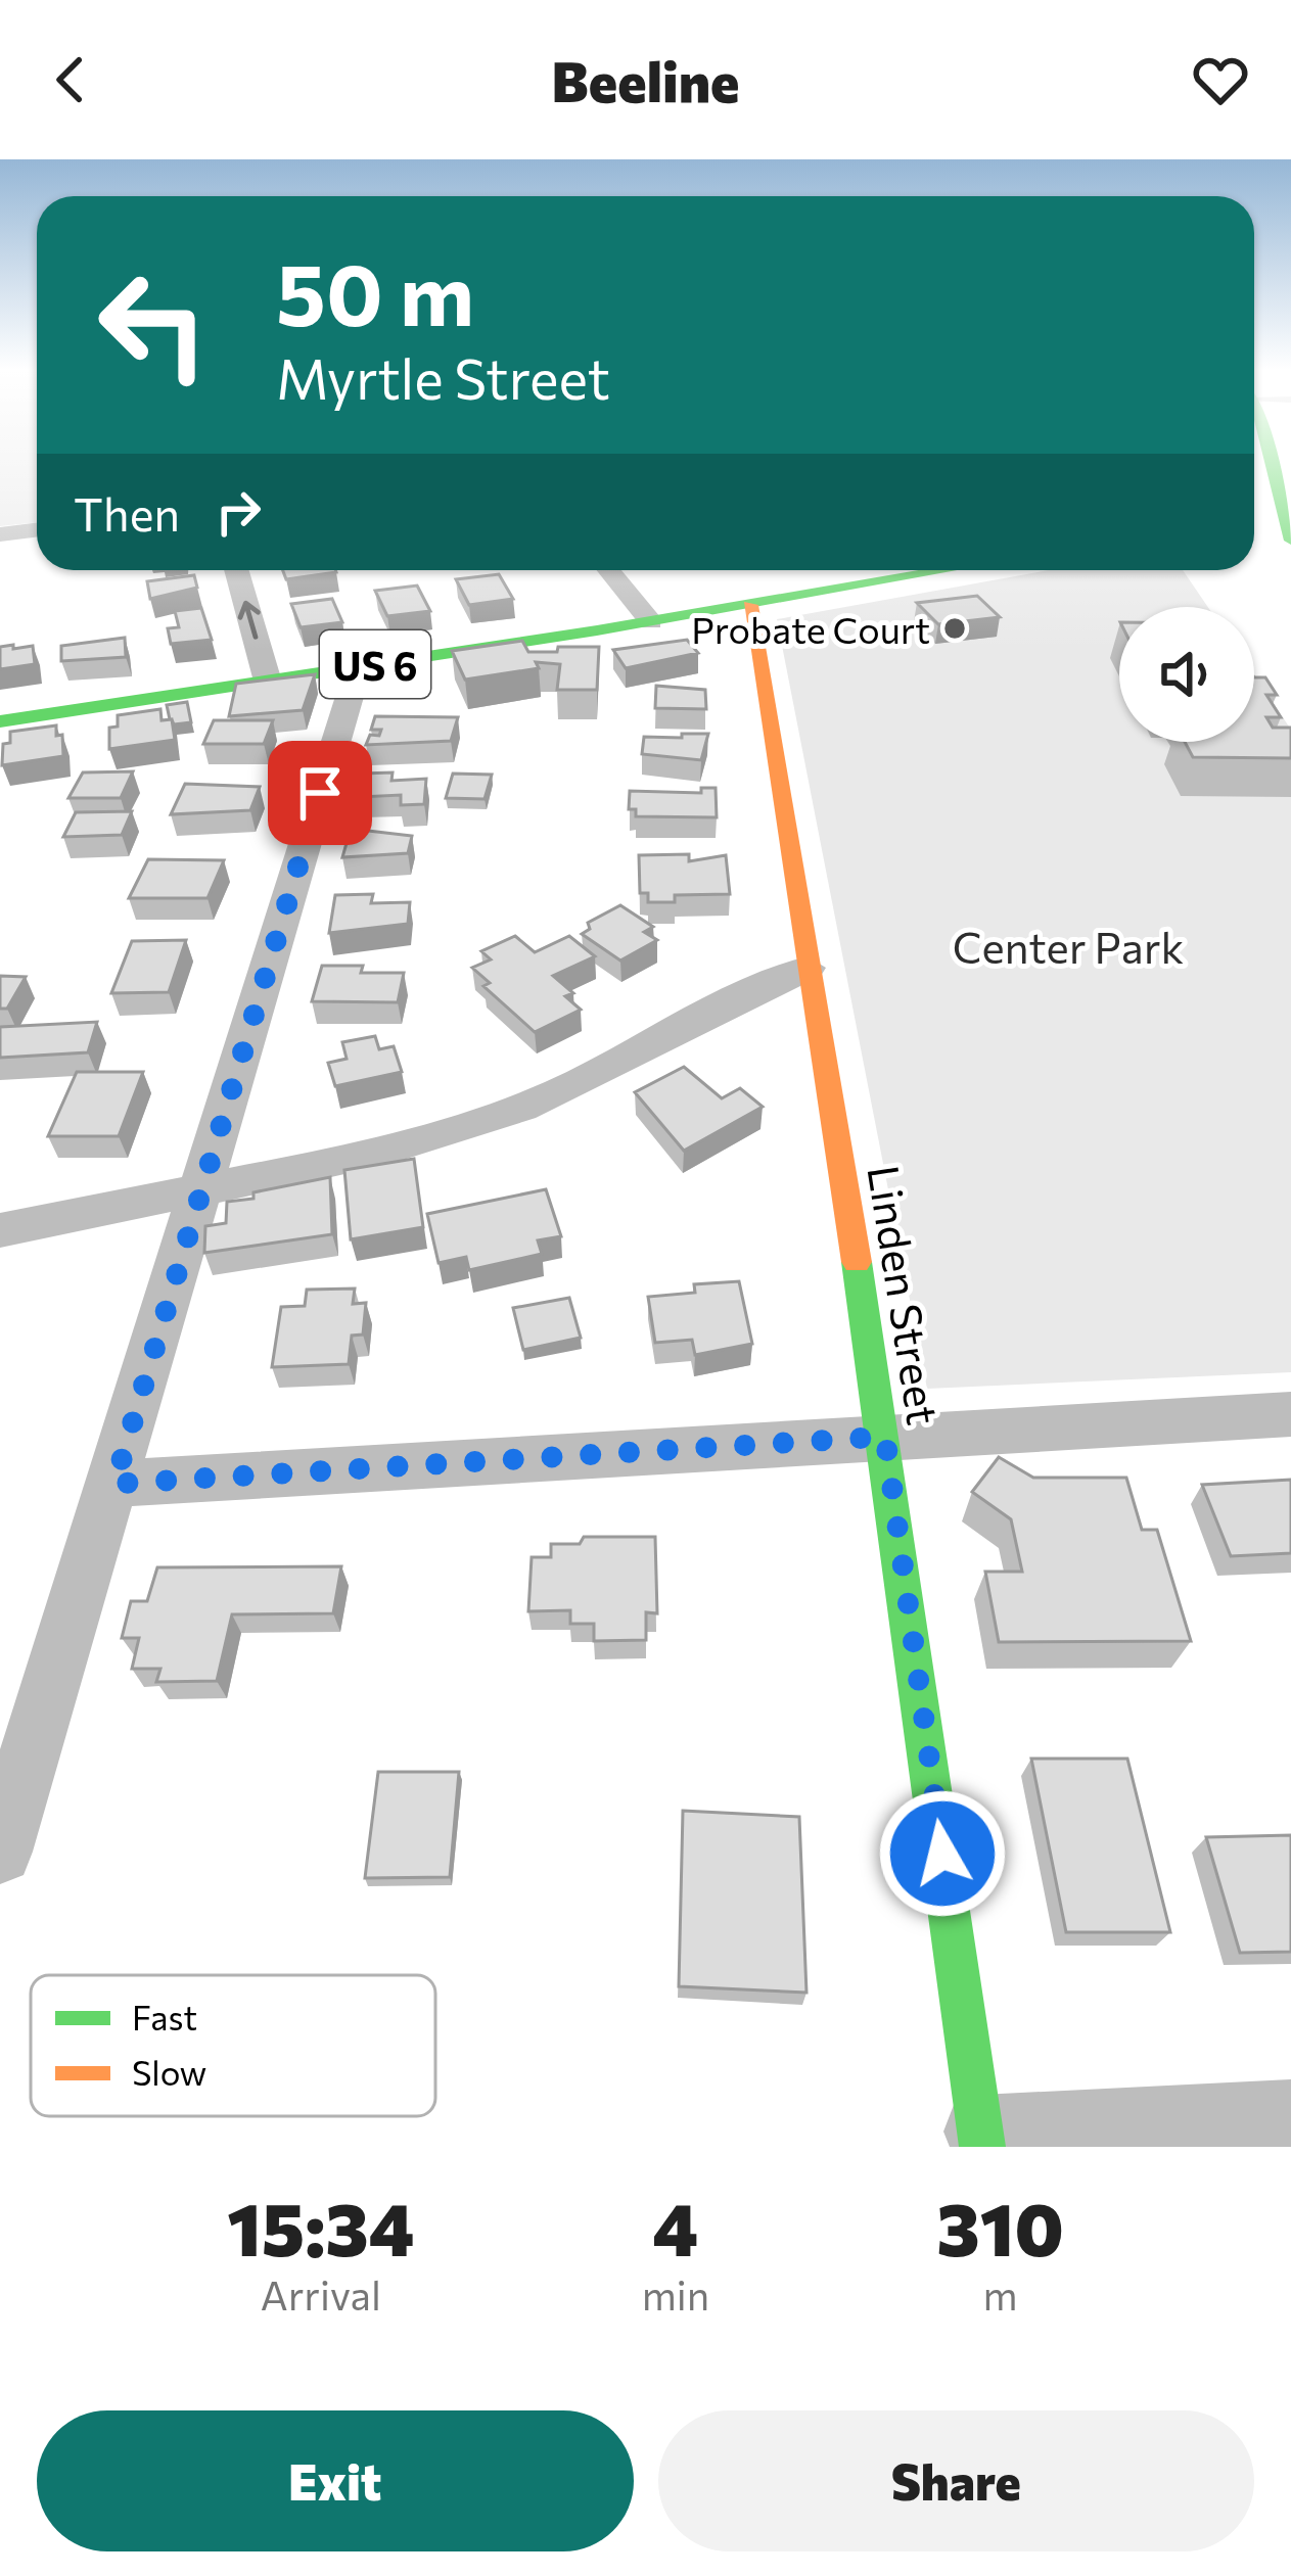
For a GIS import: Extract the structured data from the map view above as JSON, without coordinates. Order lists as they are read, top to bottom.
{
  "streets": {
    "main road": ["US 6", "Linden Street"]
  },
  "crossings": [
    ["US 6", "Linden Street"]
  ],
  "parks": ["Center Park"],
  "places": ["Probate Court"],
  "legend": ["Fast", "Slow"],
  "page": {
    "header": "Beeline",
    "turn": ["50 m", "Myrtle Street"],
    "then": "Then",
    "eta": [
      "15:34",
      "Arrival",
      "4",
      "min",
      "310",
      "m"
    ],
    "buttons": ["Exit", "Share"]
  }
}
